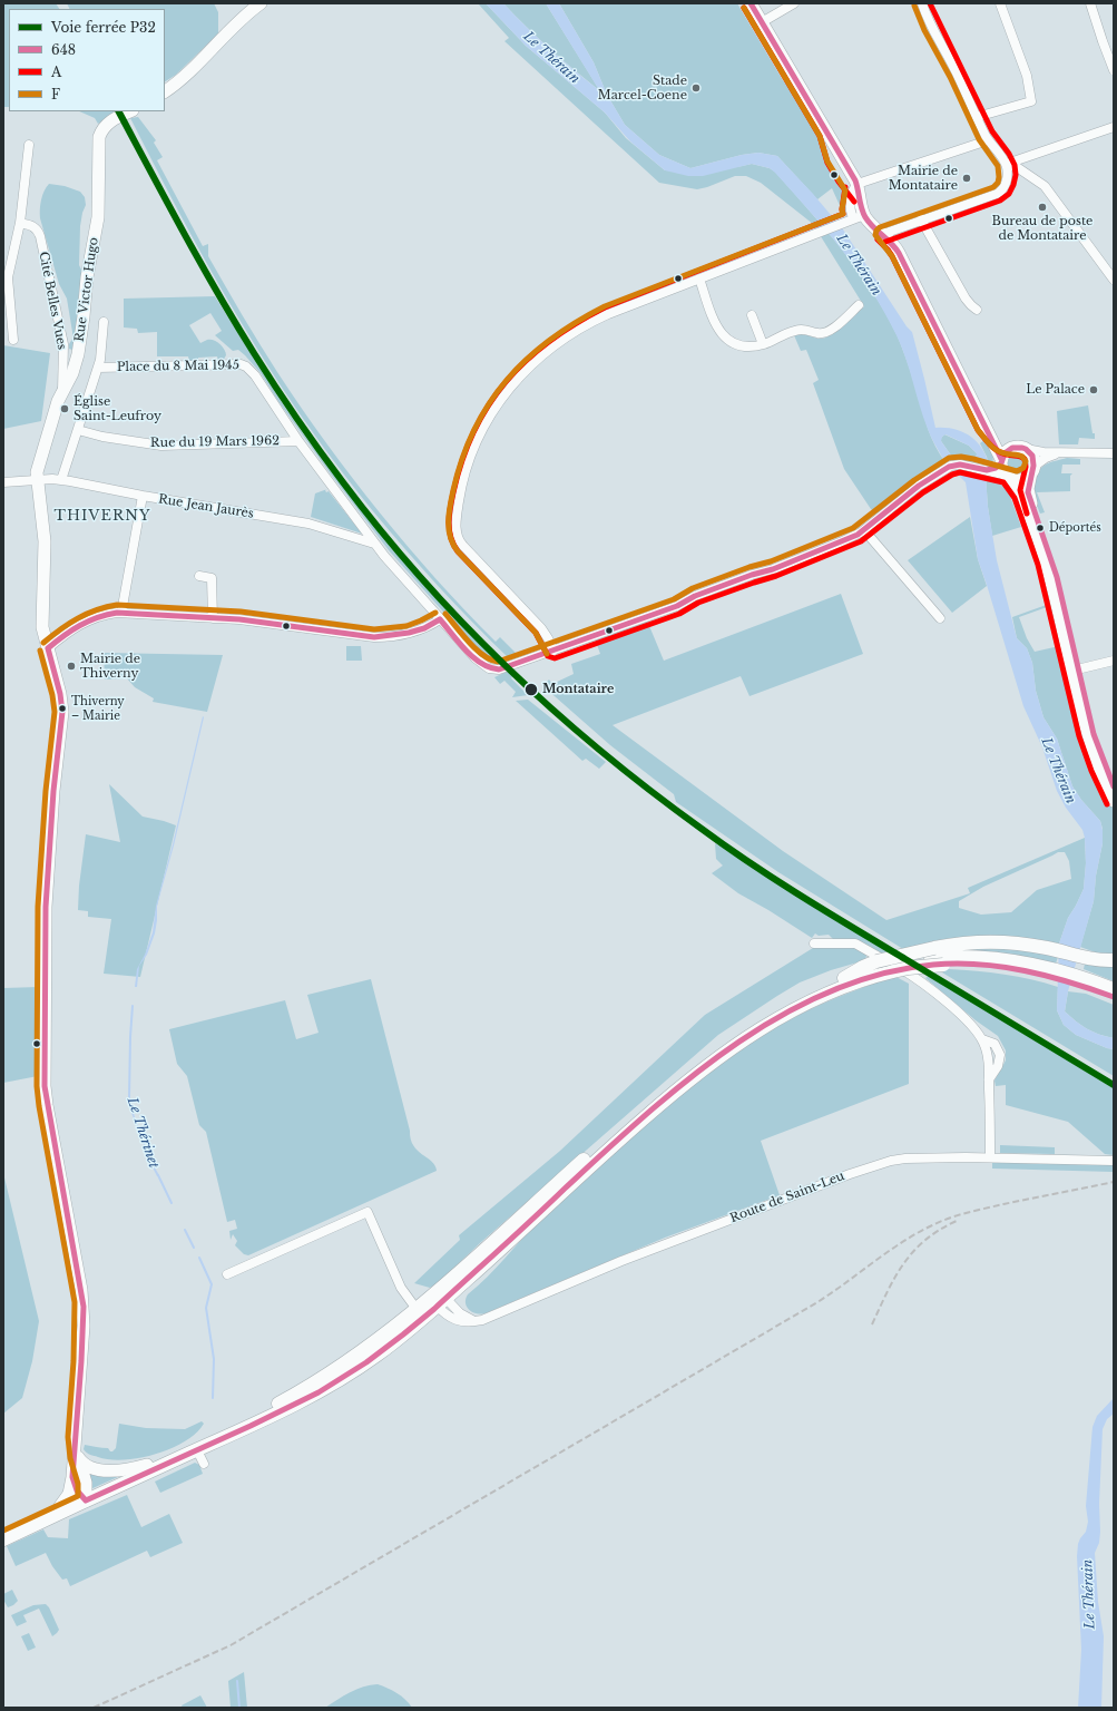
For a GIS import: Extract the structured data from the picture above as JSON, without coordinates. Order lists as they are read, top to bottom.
{
  "streets": {
    "street": [
      "Rue Victor Hugo",
      "Cité Belles Vues",
      "Place du 8 Mai 1945",
      "Rue du 19 Mars 1962",
      "Rue Jean Jaurès",
      "Route de Saint-Leu"
    ]
  },
  "crossings": [
    ["Rue Victor Hugo", "Cité Belles Vues"],
    ["Rue Victor Hugo", "Rue Jean Jaurès"],
    ["Place du 8 Mai 1945", "Rue du 19 Mars 1962"]
  ],
  "districts": ["THIVERNY"],
  "water": ["Le Thérain", "Le Thérinet"],
  "places": [
    "Stade Marcel-Coene",
    "Mairie de Montataire",
    "Bureau de poste de Montataire",
    "Le Palace",
    "Église Saint-Leufroy",
    "Déportés",
    "Mairie de Thiverny",
    "Montataire",
    "Thiverny – Mairie"
  ],
  "lines": [
    "transit line 648",
    "transit line A",
    "transit line F",
    "rail line P32"
  ],
  "legend": [
    "Voie ferrée P32",
    "648",
    "A",
    "F"
  ]
}
